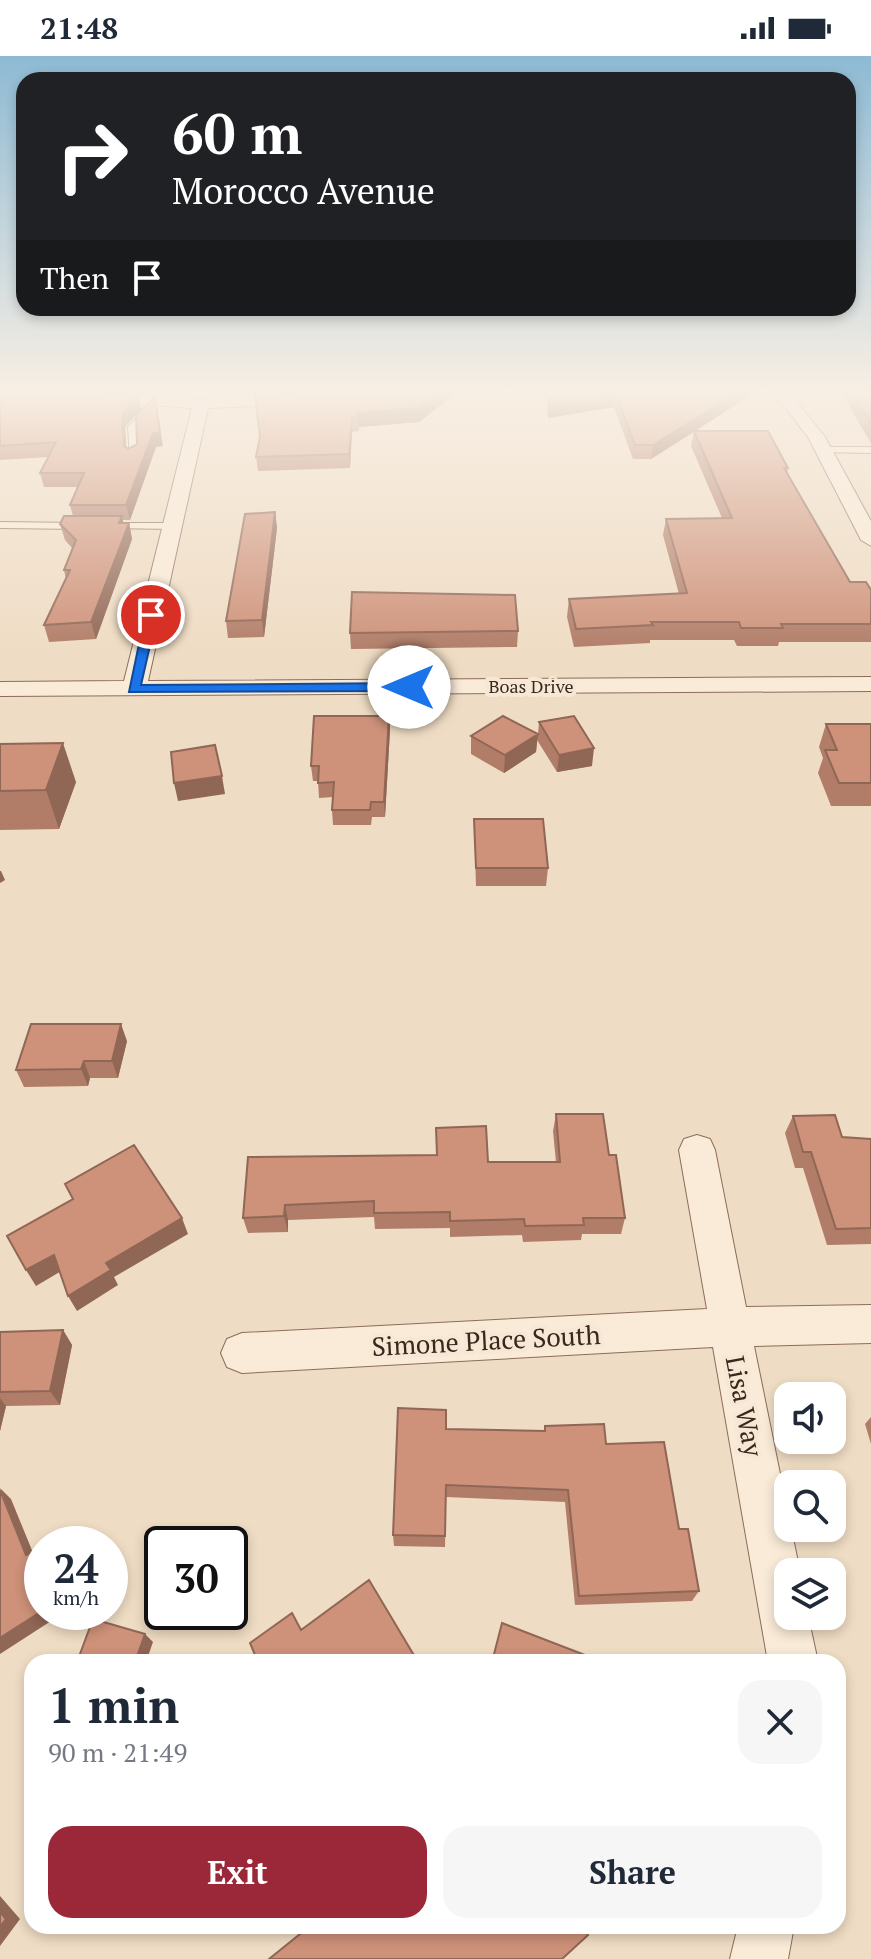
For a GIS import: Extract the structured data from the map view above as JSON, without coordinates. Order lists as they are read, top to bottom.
{
  "streets": {
    "street": ["Boas Drive", "Simone Place South", "Lisa Way"]
  },
  "crossings": [
    ["Simone Place South", "Lisa Way"]
  ],
  "page": {
    "status": "21:48",
    "turn": ["60 m", "Morocco Avenue"],
    "then": "Then",
    "speed": "24 km/h",
    "limit": "30",
    "heading": ["1 min", "90 m · 21:49"],
    "buttons": ["Exit", "Share"]
  }
}
